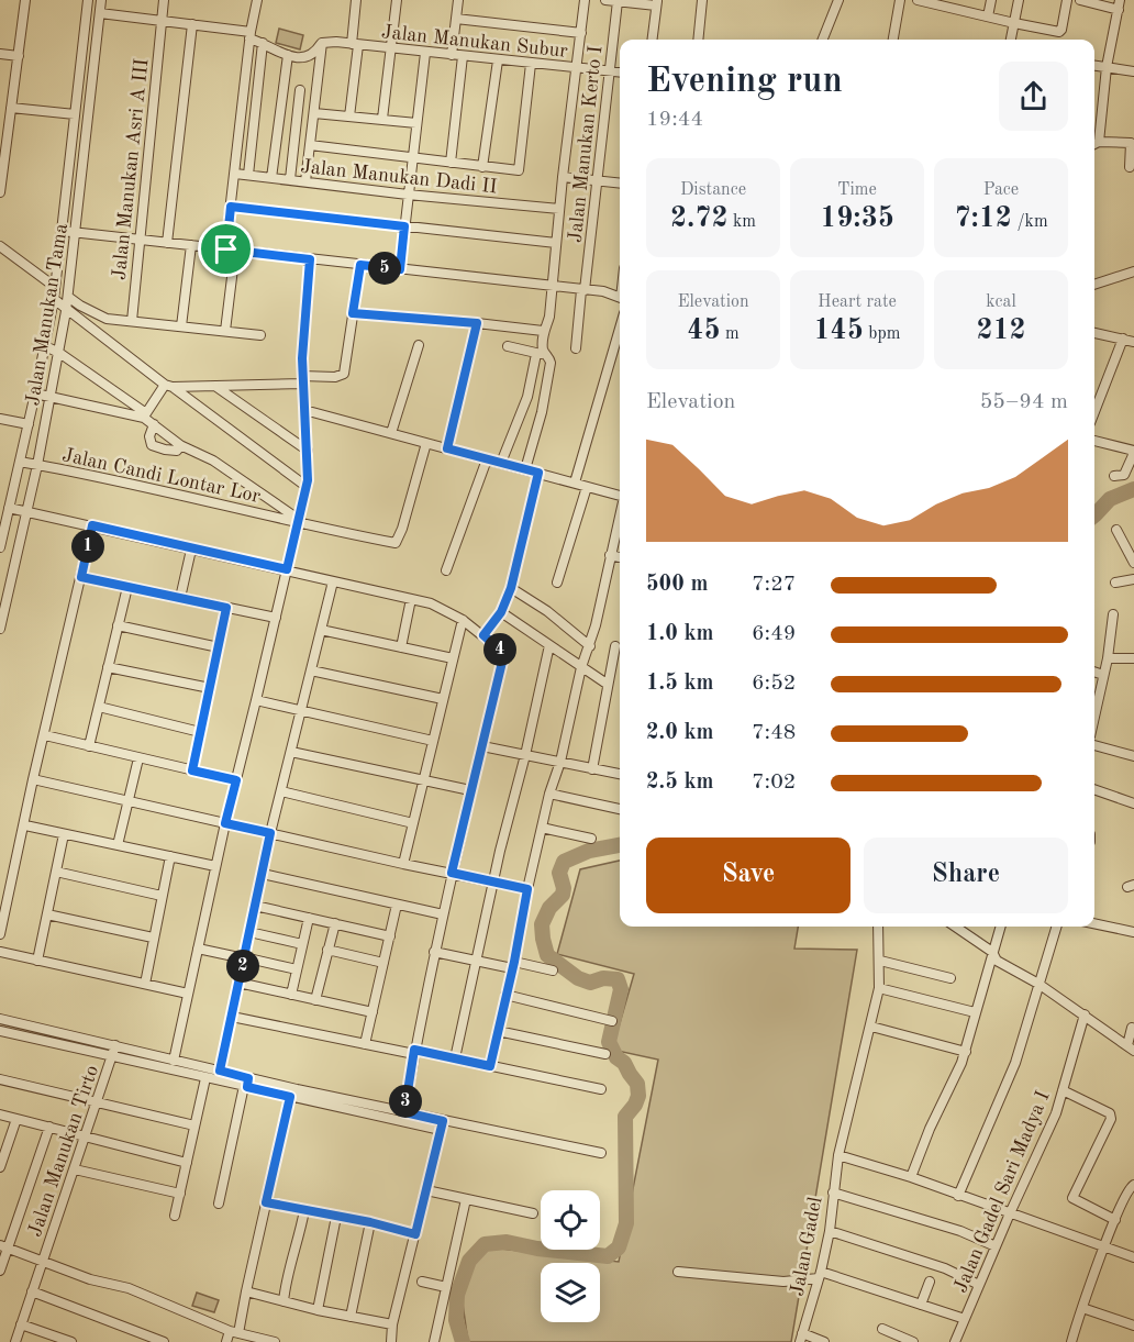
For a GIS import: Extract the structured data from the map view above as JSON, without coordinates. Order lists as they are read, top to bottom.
{
  "streets": {
    "street": [
      "Jalan Manukan Subur",
      "Jalan Manukan Kerto I",
      "Jalan Manukan Asri A III",
      "Jalan Manukan Dadi II",
      "Jalan Manukan Tama",
      "Jalan Candi Lontar Lor",
      "Jalan Manukan Tirto",
      "Jalan Gadel Sari Madya I",
      "Jalan Gadel"
    ]
  },
  "crossings": [
    ["Jalan Manukan Subur", "Jalan Manukan Kerto I"],
    ["Jalan Manukan Kerto I", "Jalan Manukan Dadi II"],
    ["Jalan Manukan Tama", "Jalan Candi Lontar Lor"]
  ],
  "page": {
    "heading": ["Evening run", "19:44"],
    "stats": [
      ["Distance", "2.72 km"],
      ["Time", "19:35"],
      ["Pace", "7:12 /km"],
      ["Elevation", "45 m"],
      ["Heart rate", "145 bpm"],
      ["kcal", "212"]
    ],
    "pins": [
      "5",
      "1",
      "4",
      "2",
      "3"
    ],
    "chart": ["Elevation", "55–94 m"],
    "list": [
      {
        "name": "500 m",
        "note": "7:27"
      },
      {
        "name": "1.0 km",
        "note": "6:49"
      },
      {
        "name": "1.5 km",
        "note": "6:52"
      },
      {
        "name": "2.0 km",
        "note": "7:48"
      },
      {
        "name": "2.5 km",
        "note": "7:02"
      }
    ],
    "buttons": ["Save", "Share"]
  }
}
